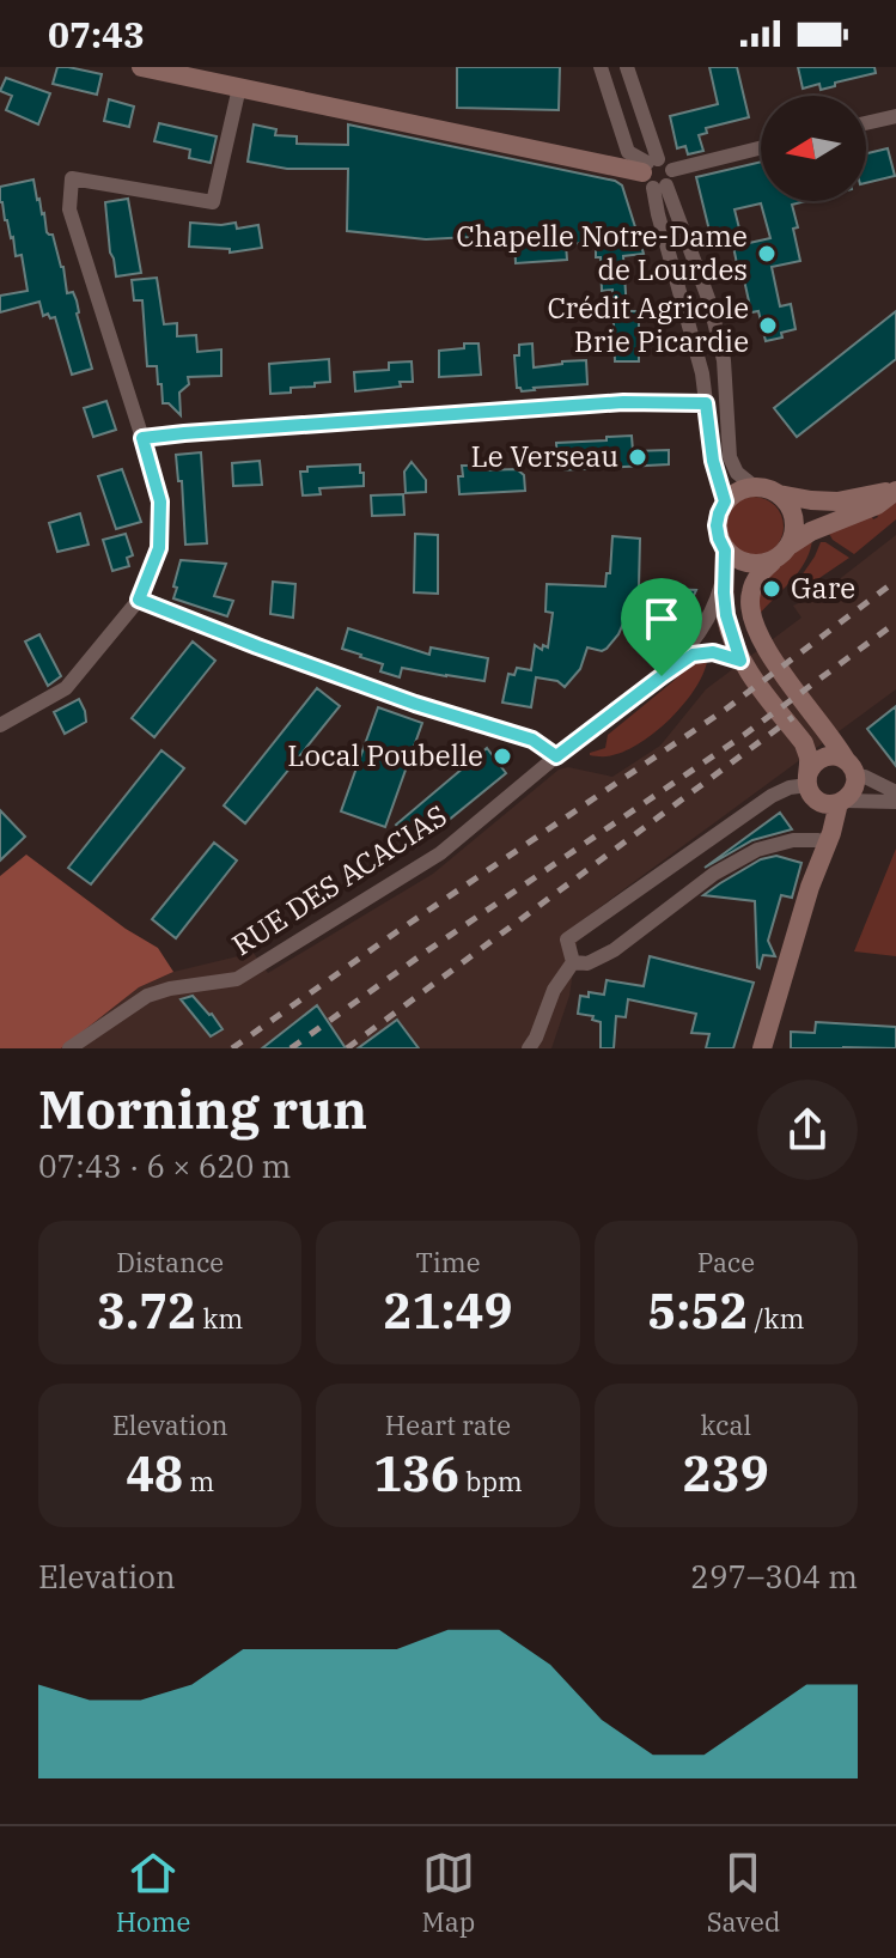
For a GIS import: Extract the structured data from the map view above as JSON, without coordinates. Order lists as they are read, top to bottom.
{
  "streets": {
    "street": ["RUE DES ACACIAS"]
  },
  "places": [
    "Chapelle Notre-Dame de Lourdes",
    "Crédit Agricole Brie Picardie",
    "Le Verseau",
    "Gare",
    "Local Poubelle"
  ],
  "north": "left",
  "page": {
    "status": "07:43",
    "heading": ["Morning run", "07:43 · 6 × 620 m"],
    "stats": [
      ["Distance", "3.72 km"],
      ["Time", "21:49"],
      ["Pace", "5:52 /km"],
      ["Elevation", "48 m"],
      ["Heart rate", "136 bpm"],
      ["kcal", "239"]
    ],
    "chart": ["Elevation", "297–304 m"],
    "tabs": ["Home", "Map", "Saved"]
  }
}
